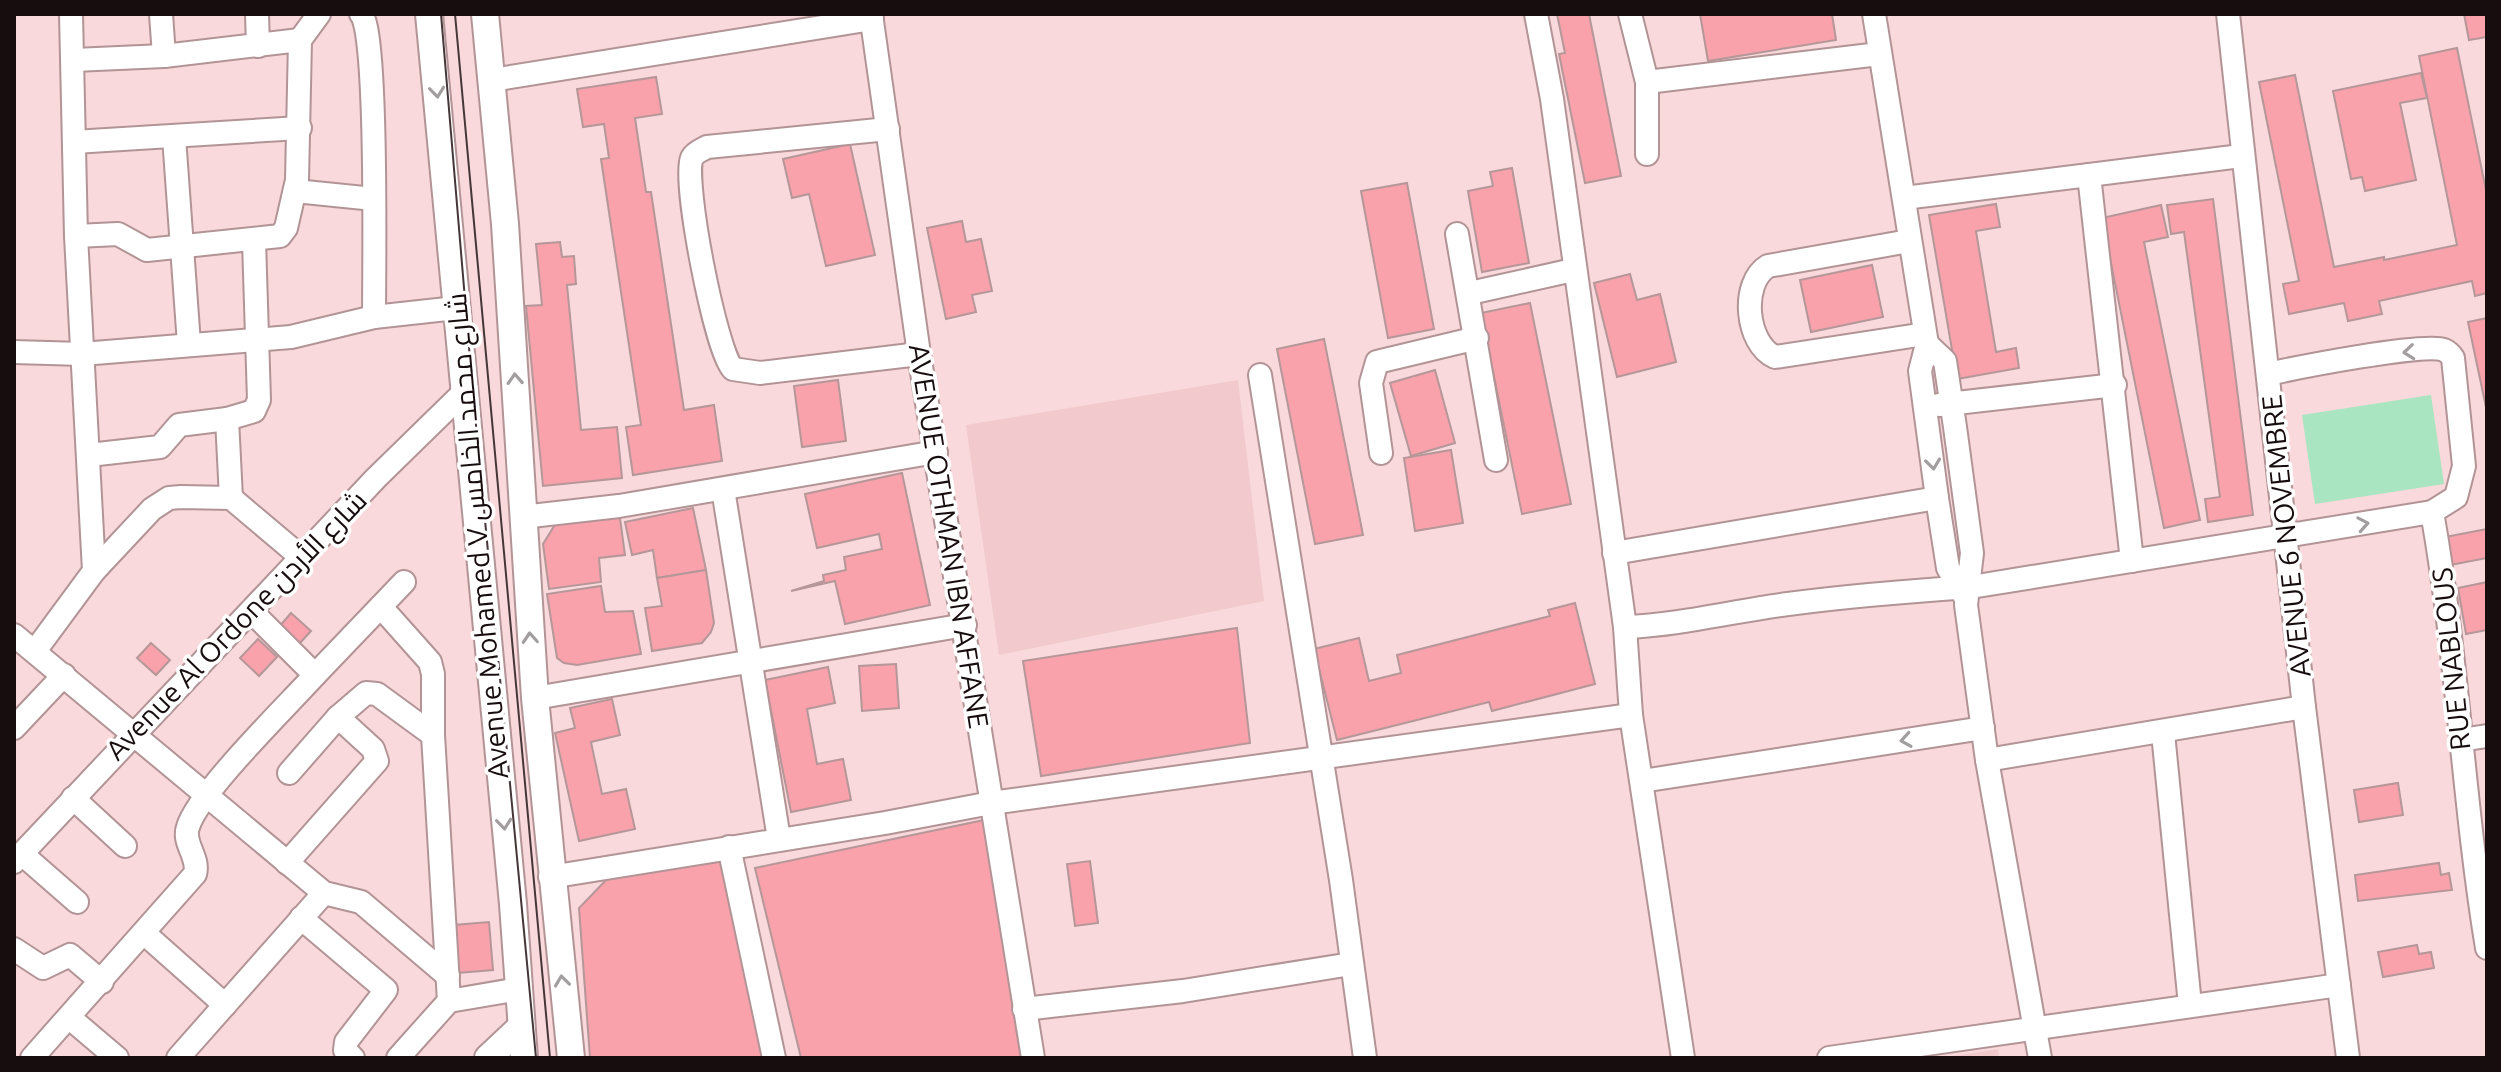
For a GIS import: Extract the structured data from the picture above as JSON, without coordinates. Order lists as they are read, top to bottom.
{
  "streets": {
    "main road": ["Avenue Mohamed V شارع محمد الخامس"],
    "street": [
      "AVENUE OTHMAN IBN AFFANE",
      "AVENUE 6 NOVEMBRE",
      "Avenue Al Ordone شارع الأردن",
      "RUE NABLOUS"
    ]
  },
  "crossings": [
    ["Avenue Mohamed V شارع محمد الخامس", "Avenue Al Ordone شارع الأردن"]
  ]
}
